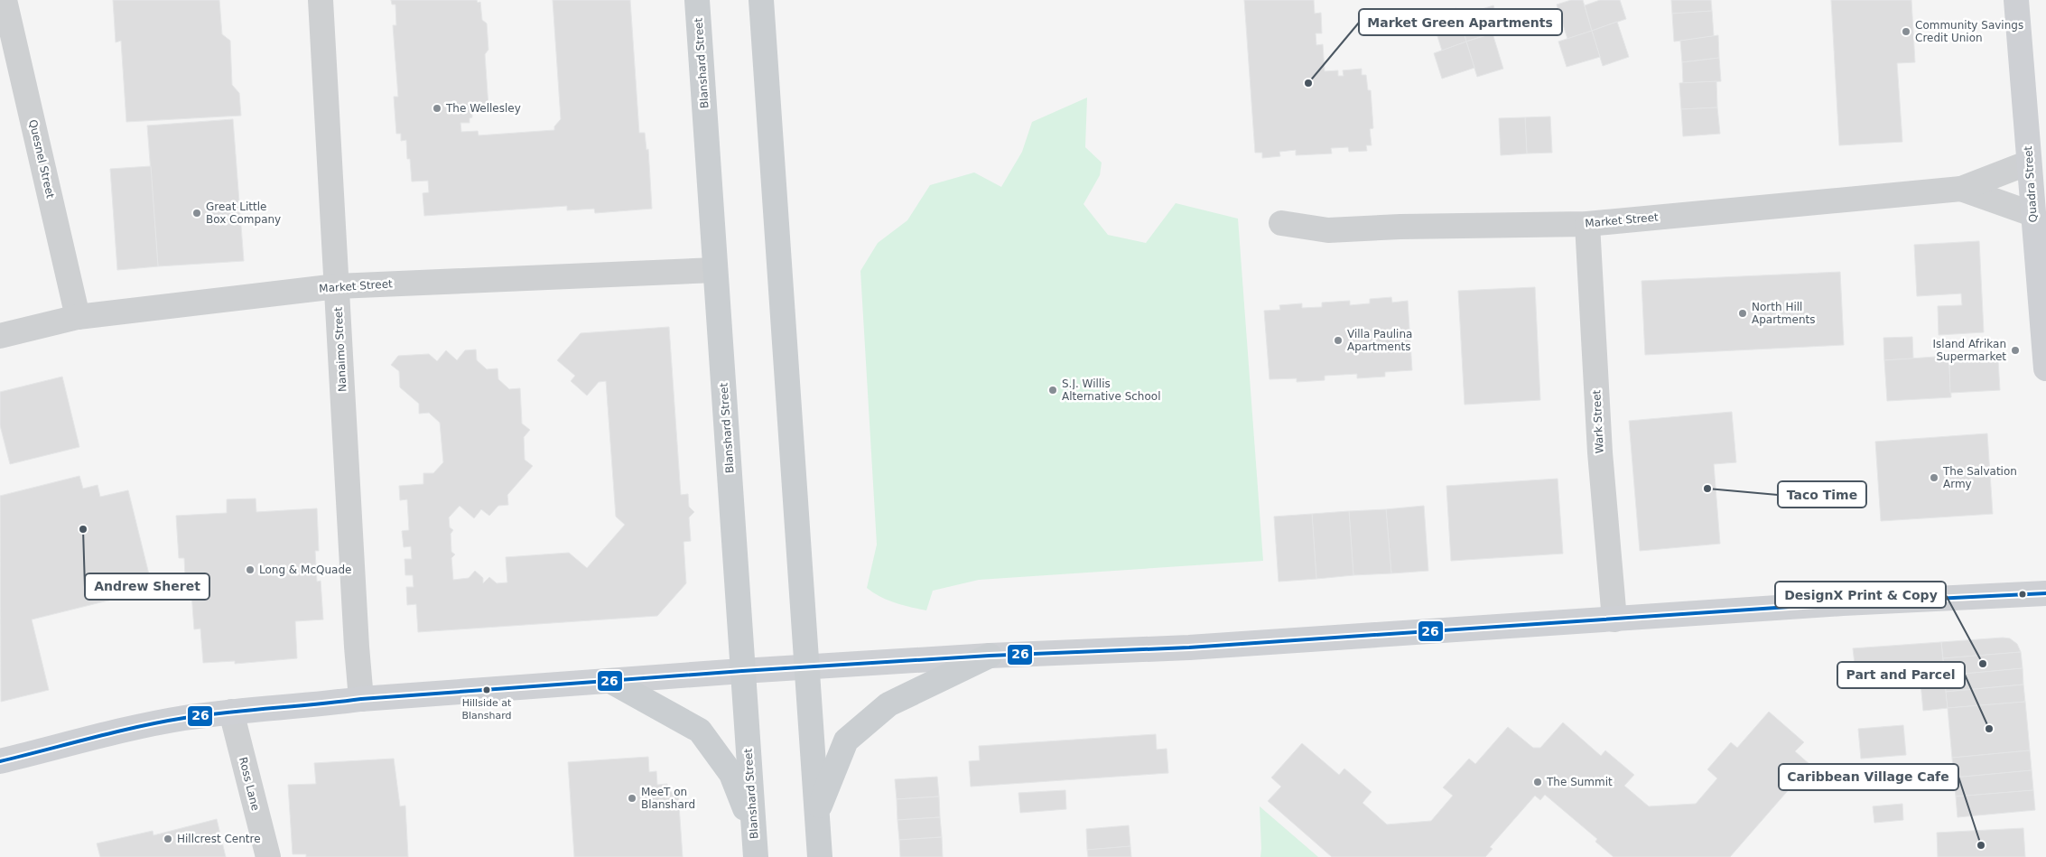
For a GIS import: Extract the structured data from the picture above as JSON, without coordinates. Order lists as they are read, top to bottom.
{
  "streets": {
    "main road": ["Blanshard Street", "Quadra Street"],
    "street": [
      "Quesnel Street",
      "Market Street",
      "Nanaimo Street",
      "Wark Street",
      "Ross Lane"
    ]
  },
  "crossings": [
    ["Blanshard Street", "Market Street"],
    ["Quesnel Street", "Market Street"],
    ["Quadra Street", "Market Street"],
    ["Market Street", "Nanaimo Street"],
    ["Market Street", "Wark Street"]
  ],
  "places": [
    "Community Savings Credit Union",
    "Market Green Apartments",
    "The Wellesley",
    "Great Little Box Company",
    "North Hill Apartments",
    "Villa Paulina Apartments",
    "Island Afrikan Supermarket",
    "S.J. Willis Alternative School",
    "The Salvation Army",
    "Taco Time",
    "Andrew Sheret",
    "Long & McQuade",
    "DesignX Print & Copy",
    "Hillside at Blanshard",
    "Part and Parcel",
    "The Summit",
    "MeeT on Blanshard",
    "Hillcrest Centre",
    "Caribbean Village Cafe"
  ],
  "lines": ["transit line 26"]
}
